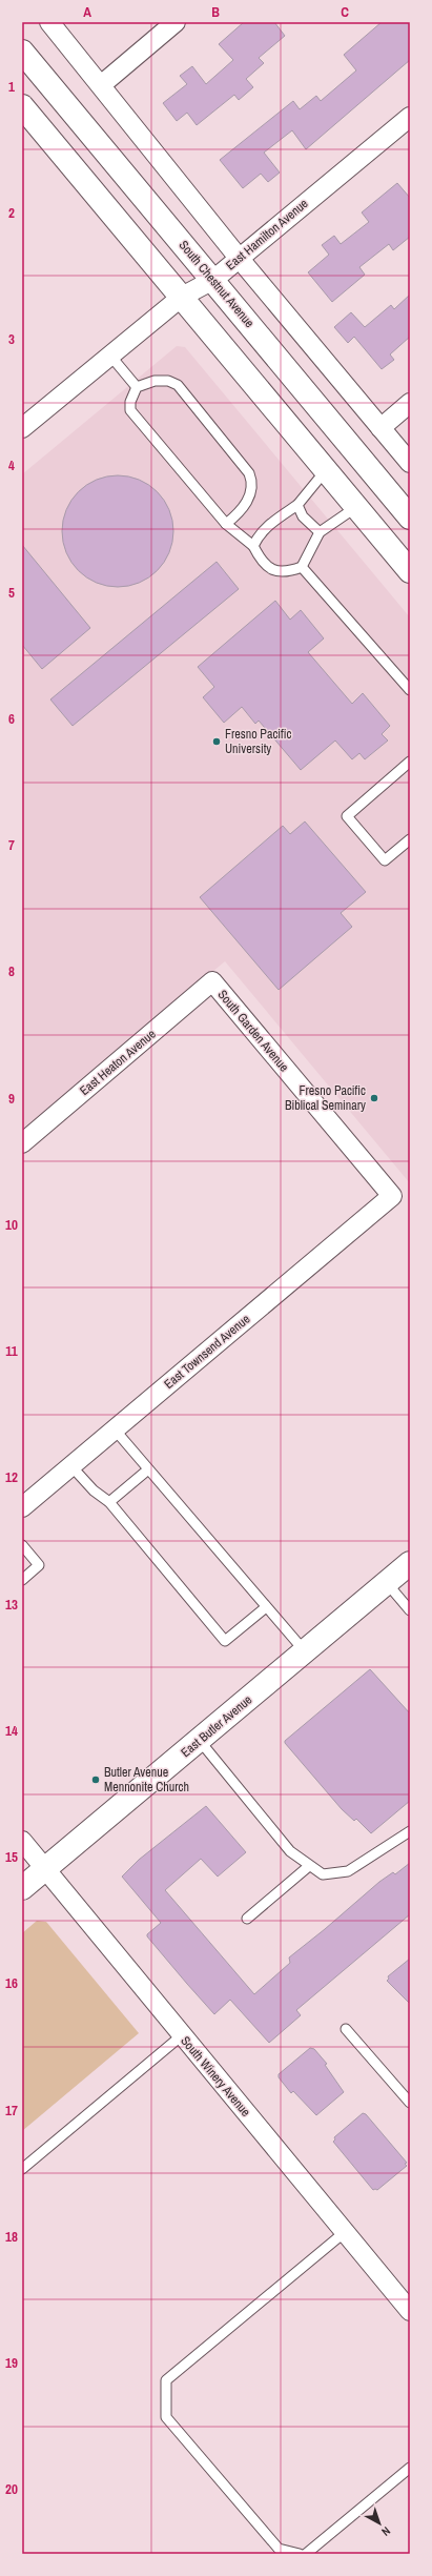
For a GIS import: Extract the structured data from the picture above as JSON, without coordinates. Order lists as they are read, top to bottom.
{
  "streets": {
    "main road": ["South Chestnut Avenue", "East Butler Avenue"],
    "street": [
      "East Hamilton Avenue",
      "South Garden Avenue",
      "East Heaton Avenue",
      "East Townsend Avenue",
      "South Winery Avenue"
    ]
  },
  "crossings": [
    ["East Hamilton Avenue", "South Chestnut Avenue"],
    ["South Garden Avenue", "East Heaton Avenue"],
    ["South Garden Avenue", "East Townsend Avenue"],
    ["East Butler Avenue", "South Winery Avenue"]
  ],
  "places": ["Fresno Pacific University", "Fresno Pacific Biblical Seminary", "Butler Avenue Mennonite Church"],
  "north": "bottom right",
  "grid": {
    "columns": ["A", "B", "C"],
    "rows": [
      "1",
      "2",
      "3",
      "4",
      "5",
      "6",
      "7",
      "8",
      "9",
      "10",
      "11",
      "12",
      "13",
      "14",
      "15",
      "16",
      "17",
      "18",
      "19",
      "20"
    ]
  }
}
